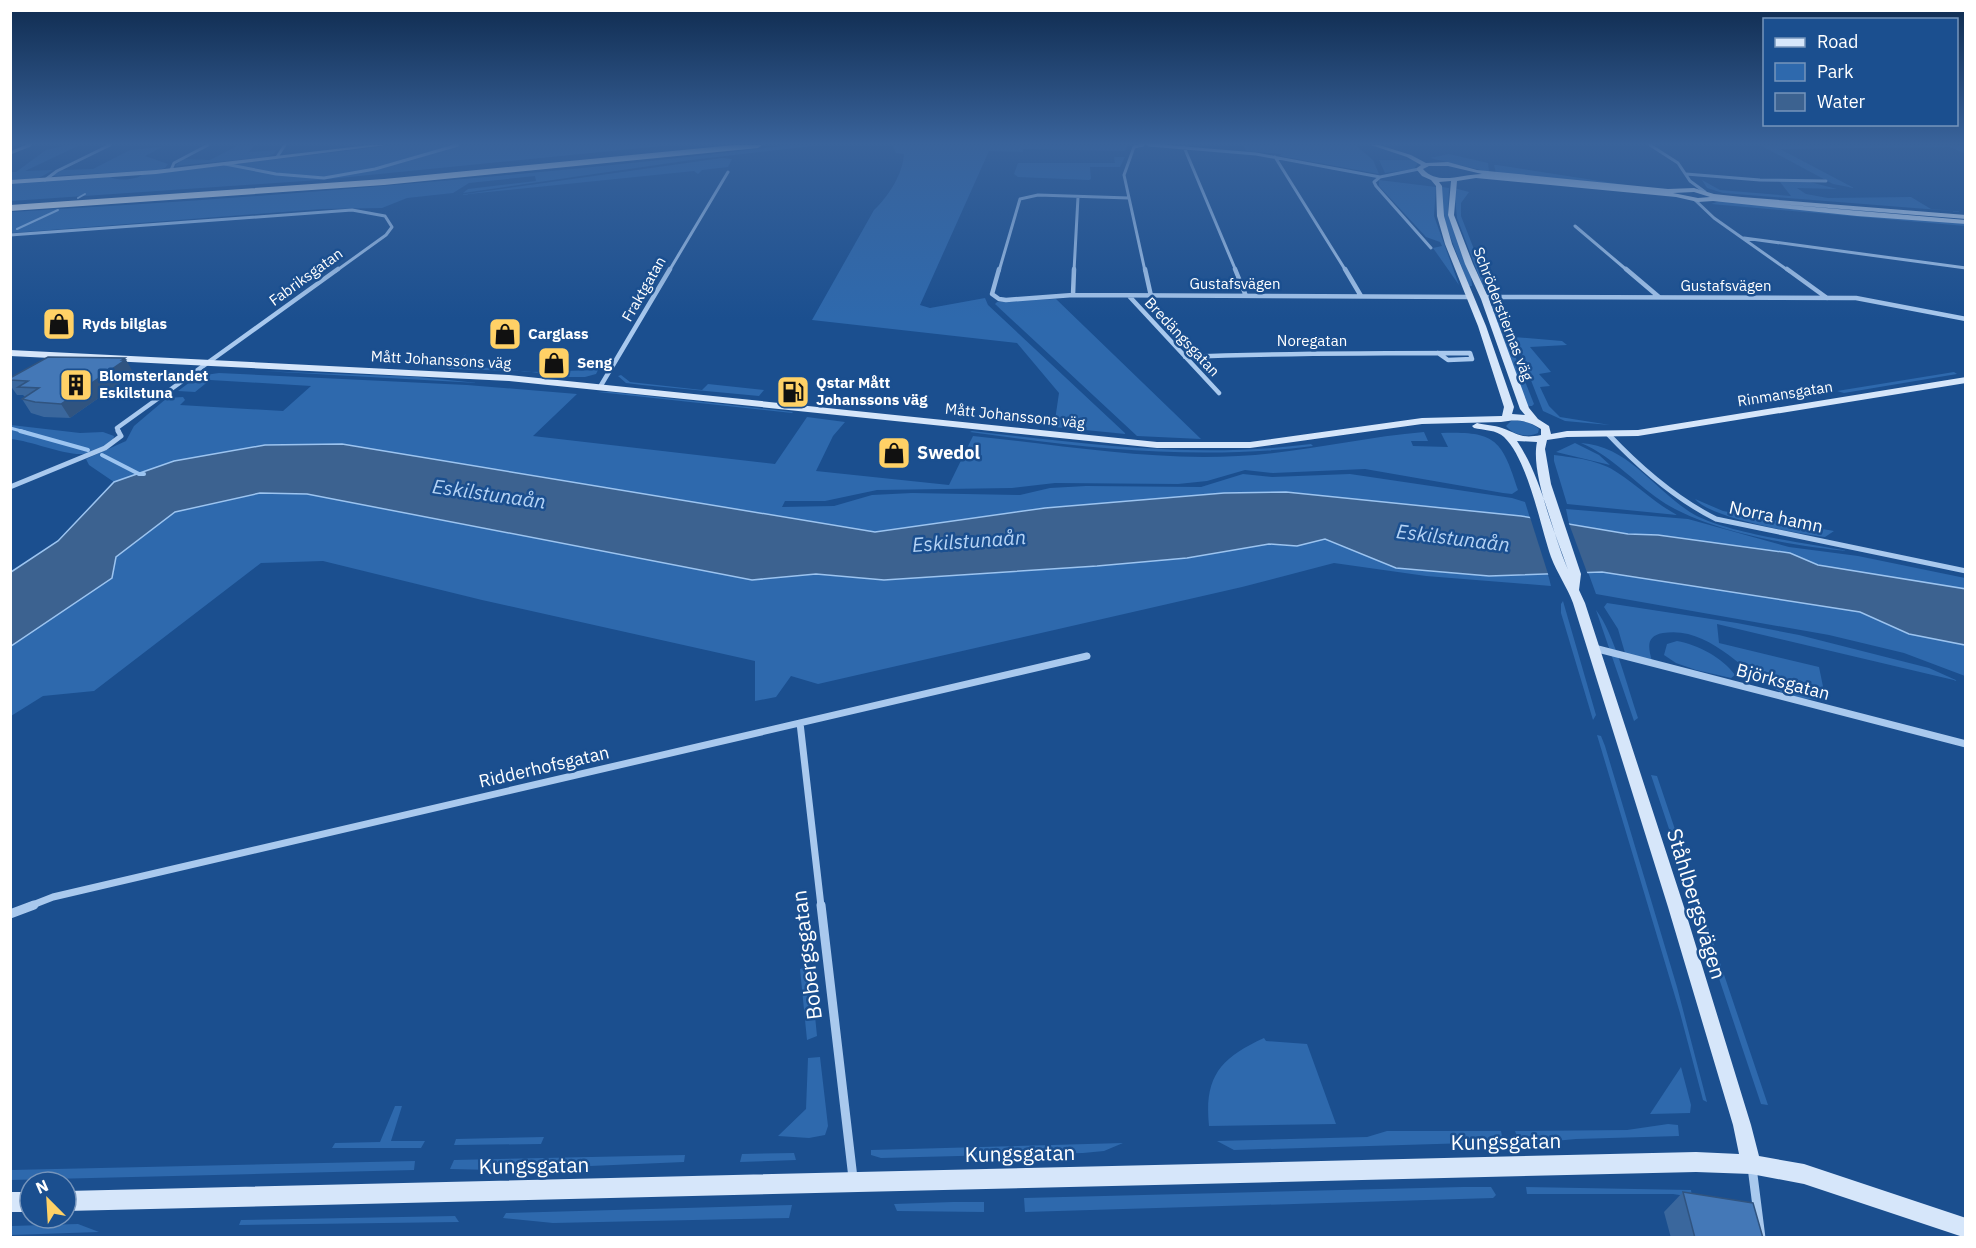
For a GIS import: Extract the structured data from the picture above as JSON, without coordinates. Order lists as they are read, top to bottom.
{
  "streets": {
    "street": [
      "Fabriksgatan",
      "Gustafsvägen",
      "Fraktgatan",
      "Schröderstiernas väg",
      "Bredängsgatan",
      "Noregatan",
      "Mått Johanssons väg",
      "Rinmansgatan",
      "Norra hamn",
      "Björksgatan",
      "Ridderhofsgatan",
      "Ståhlbergsvägen",
      "Bobergsgatan",
      "Kungsgatan"
    ]
  },
  "crossings": [
    ["Fabriksgatan", "Mått Johanssons väg"],
    ["Gustafsvägen", "Schröderstiernas väg"],
    ["Gustafsvägen", "Bredängsgatan"],
    ["Fraktgatan", "Mått Johanssons väg"],
    ["Schröderstiernas väg", "Mått Johanssons väg"],
    ["Schröderstiernas väg", "Rinmansgatan"],
    ["Schröderstiernas väg", "Ståhlbergsvägen"],
    ["Bredängsgatan", "Noregatan"],
    ["Mått Johanssons väg", "Rinmansgatan"],
    ["Mått Johanssons väg", "Ståhlbergsvägen"],
    ["Rinmansgatan", "Norra hamn"],
    ["Rinmansgatan", "Ståhlbergsvägen"],
    ["Björksgatan", "Ståhlbergsvägen"],
    ["Ridderhofsgatan", "Bobergsgatan"],
    ["Ståhlbergsvägen", "Kungsgatan"],
    ["Bobergsgatan", "Kungsgatan"]
  ],
  "water": ["Eskilstunaån"],
  "places": {
    "shop": [
      "Ryds bilglas",
      "Carglass",
      "Seng",
      "Swedol"
    ],
    "building": ["Blomsterlandet Eskilstuna"],
    "fuel station": ["Qstar Mått Johanssons väg"]
  },
  "legend": ["Road", "Park", "Water"],
  "north": "top left"
}
